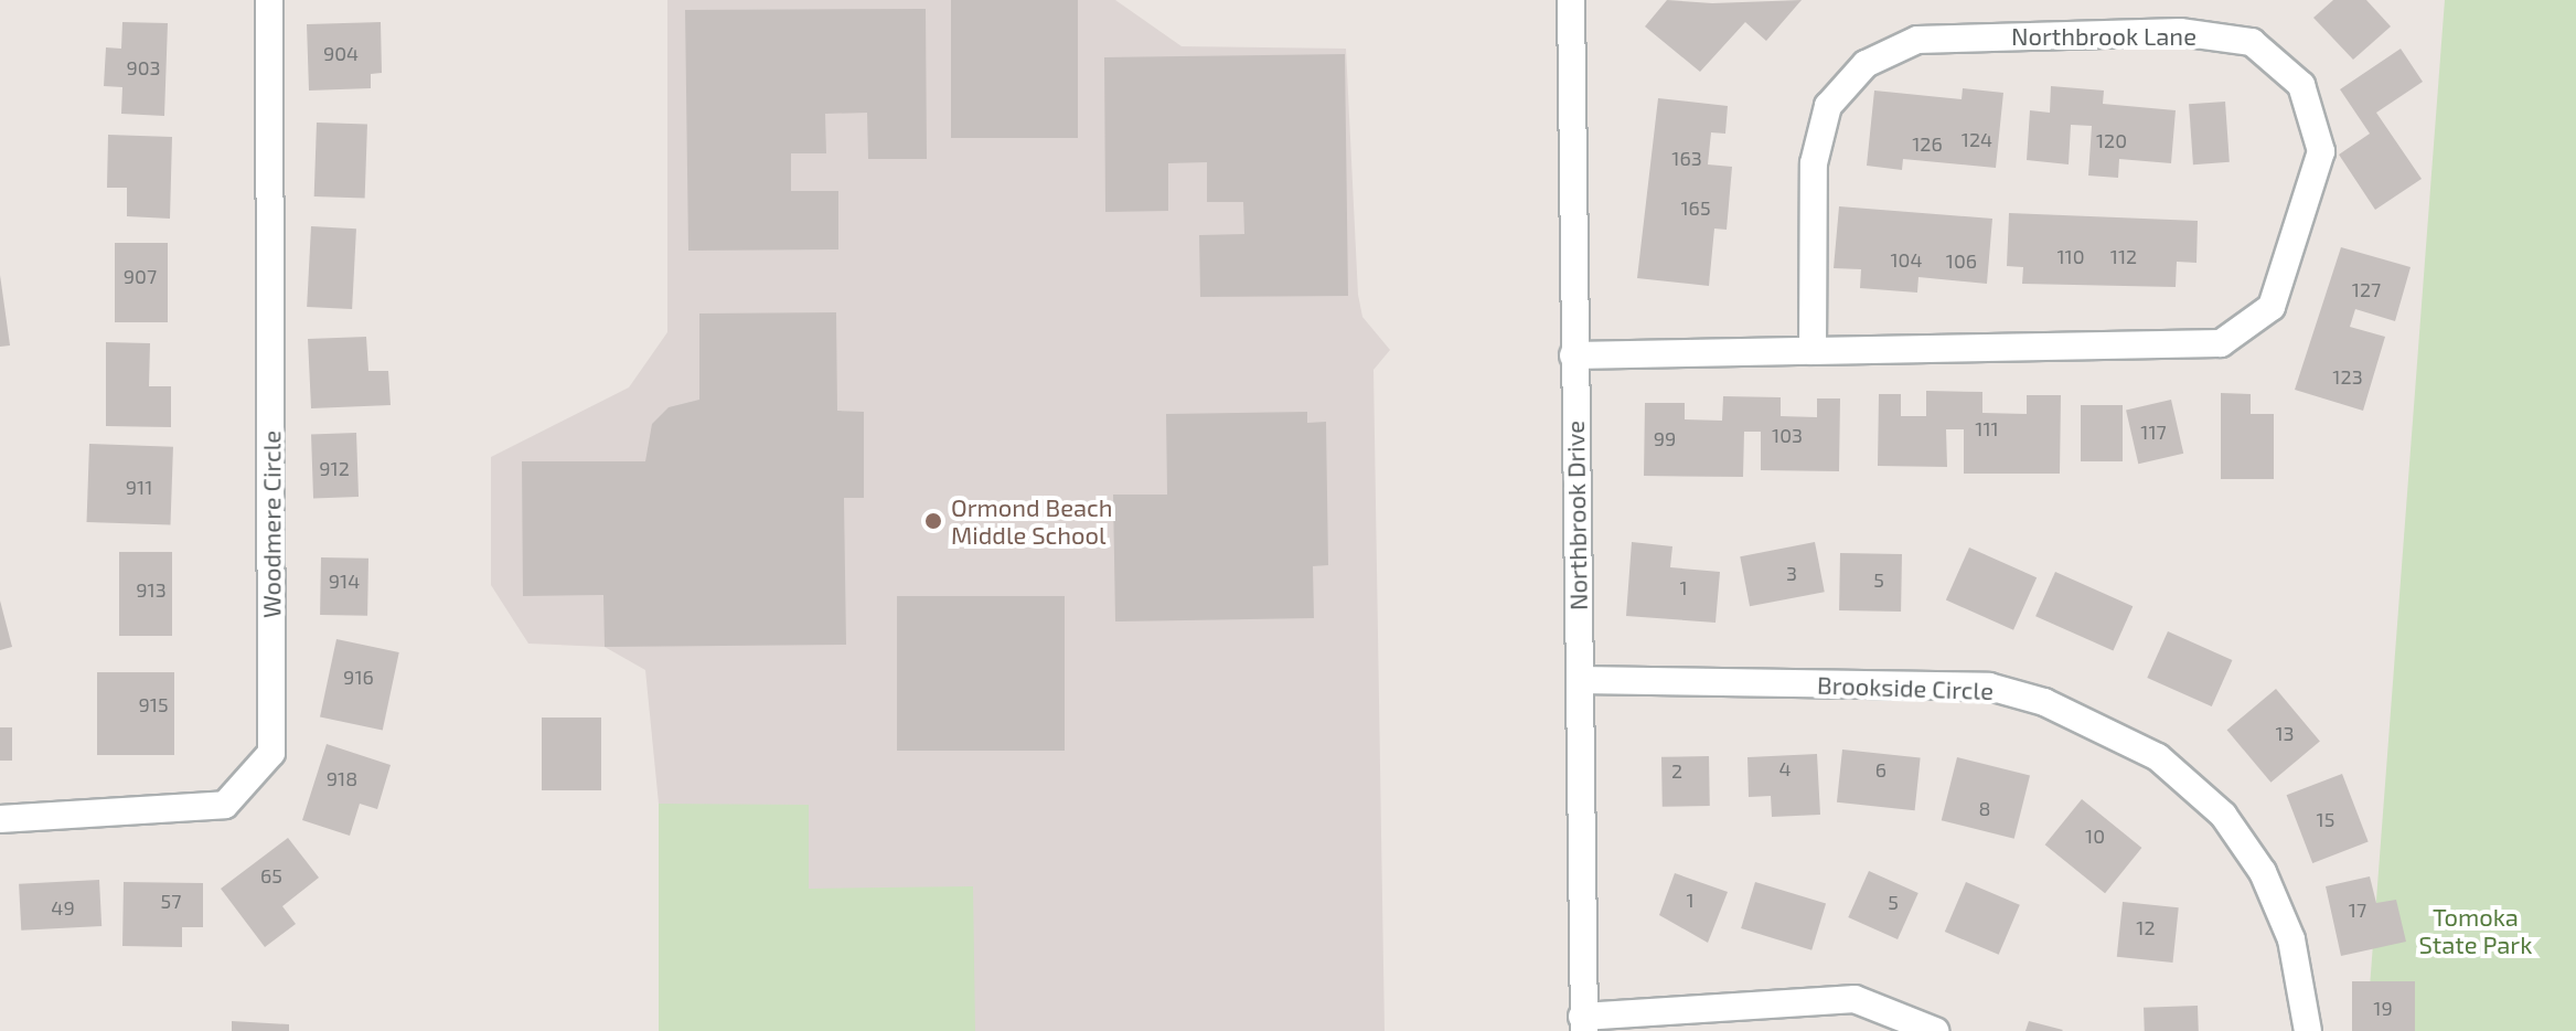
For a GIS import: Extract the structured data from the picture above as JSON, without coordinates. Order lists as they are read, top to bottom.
{
  "streets": {
    "street": [
      "Northbrook Lane",
      "Northbrook Drive",
      "Woodmere Circle",
      "Brookside Circle"
    ]
  },
  "crossings": [
    ["Northbrook Lane", "Northbrook Drive"],
    ["Northbrook Drive", "Brookside Circle"]
  ],
  "parks": ["Tomoka State Park"],
  "places": ["Ormond Beach Middle School"],
  "house_numbers": [
    "904",
    "903",
    "124",
    "120",
    "126",
    "163",
    "165",
    "110",
    "112",
    "104",
    "106",
    "907",
    "127",
    "123",
    "111",
    "117",
    "103",
    "99",
    "912",
    "911",
    "3",
    "5",
    "914",
    "1",
    "913",
    "916",
    "915",
    "13",
    "4",
    "6",
    "2",
    "918",
    "8",
    "15",
    "10",
    "65",
    "1",
    "57",
    "5",
    "49",
    "17",
    "12",
    "19"
  ]
}
